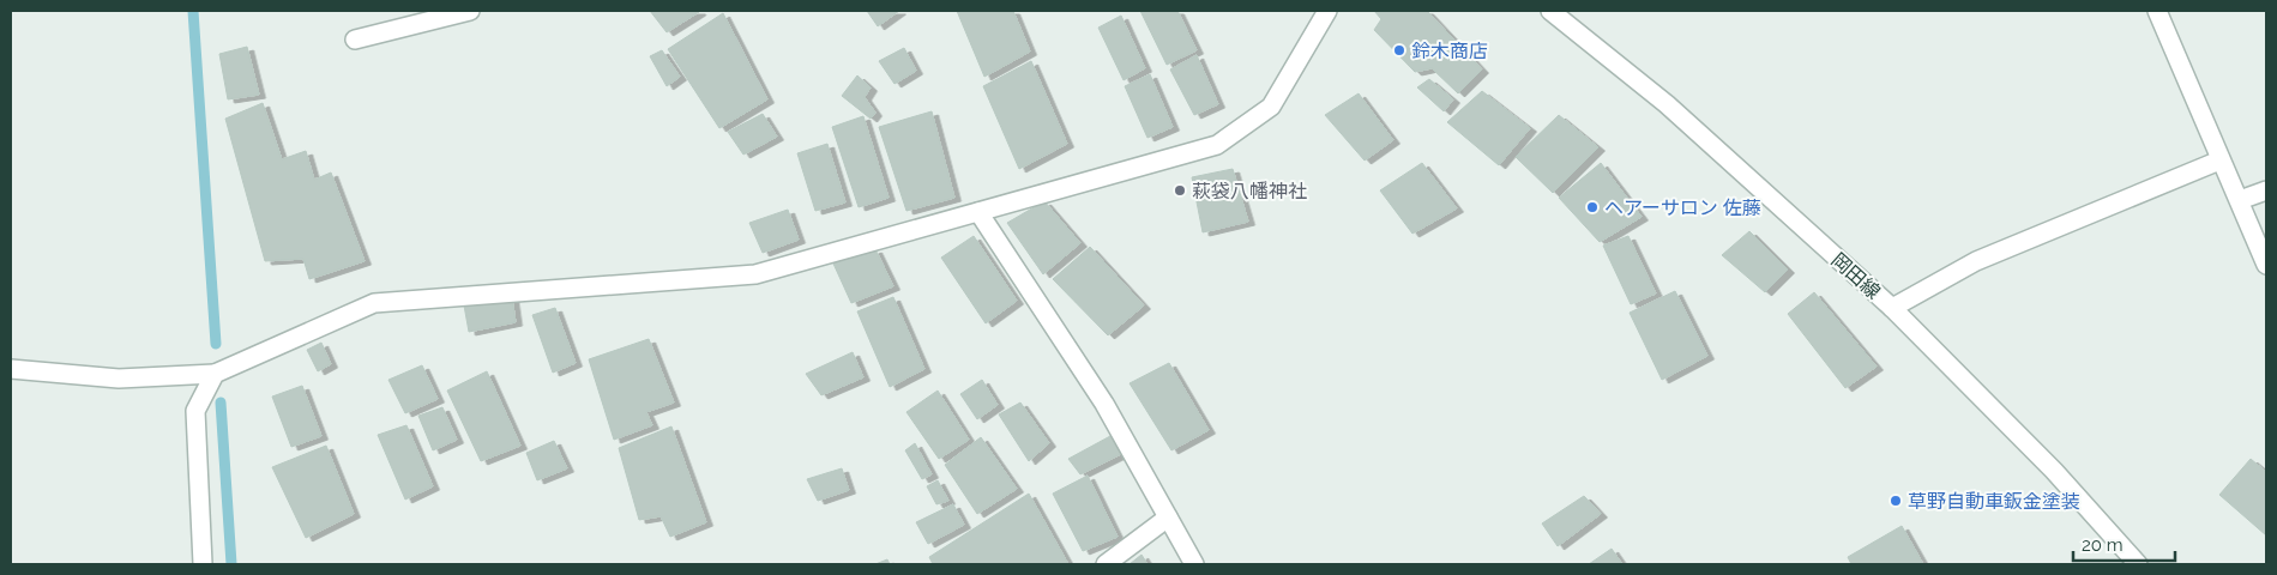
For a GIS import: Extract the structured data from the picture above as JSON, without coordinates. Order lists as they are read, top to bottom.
{
  "streets": {
    "street": ["岡田線"]
  },
  "places": [
    "鈴木商店",
    "萩袋八幡神社",
    "ヘアーサロン 佐藤",
    "草野自動車鈑金塗装"
  ],
  "scale_bar": "20 m"
}
